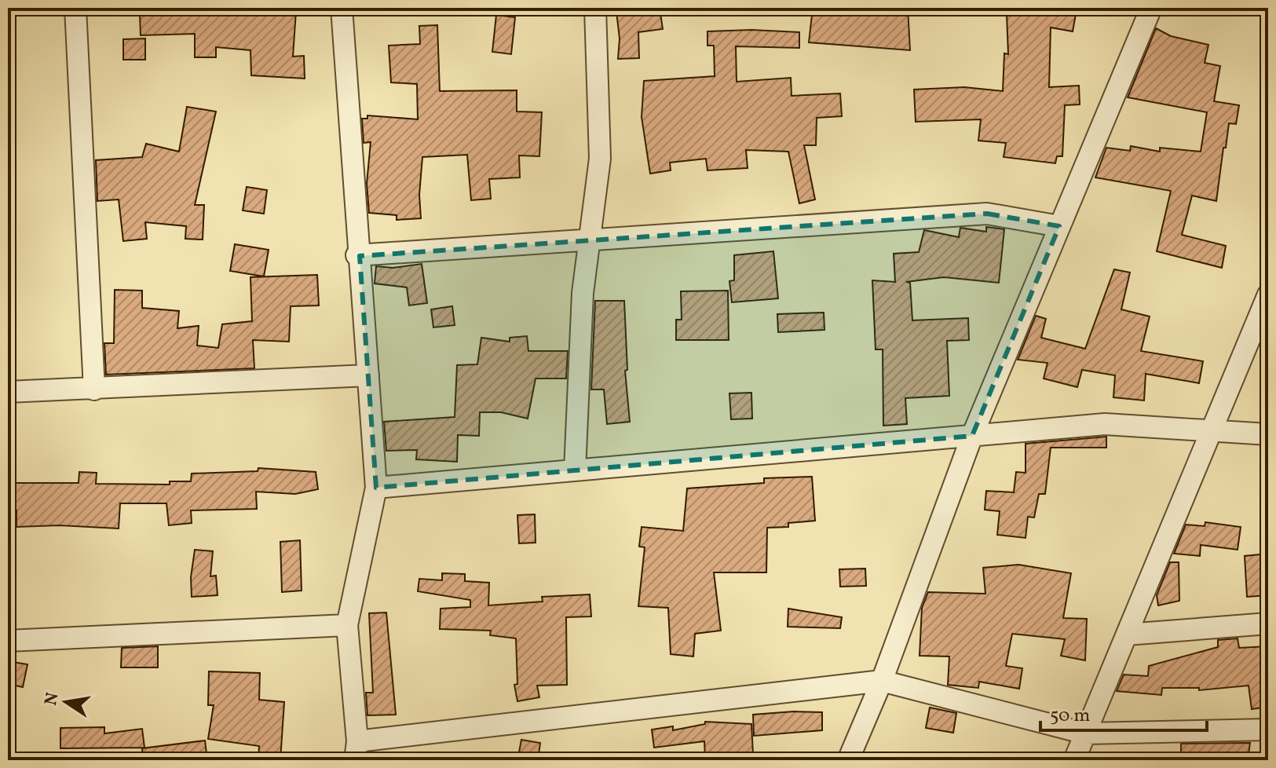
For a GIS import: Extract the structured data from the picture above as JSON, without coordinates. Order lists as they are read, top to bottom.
{
  "scale_bar": "50 m",
  "north": "left"
}
